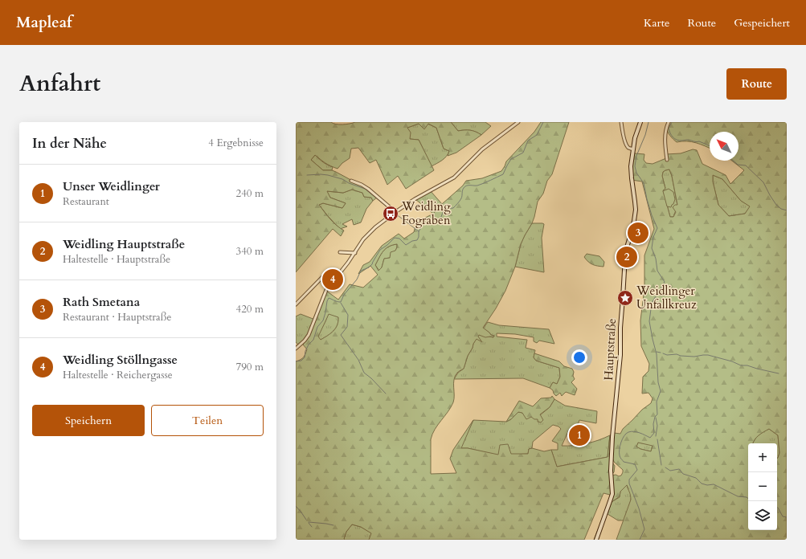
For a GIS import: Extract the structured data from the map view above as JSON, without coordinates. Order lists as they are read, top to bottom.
{
  "streets": {
    "main road": ["Hauptstraße"]
  },
  "places": {
    "bus stop": ["Weidling Fograben"],
    "place": ["Weidlinger Unfallkreuz"]
  },
  "north": "top left",
  "page": {
    "header": "Mapleaf",
    "nav": ["Karte", "Route", "Gespeichert"],
    "title": "Anfahrt",
    "buttons": [
      "Route",
      ["Speichern", "Teilen"]
    ],
    "heading": ["In der Nähe", "4 Ergebnisse"],
    "list": [
      {
        "mark": "1",
        "name": "Unser Weidlinger",
        "note": "Restaurant",
        "value": "240 m"
      },
      {
        "mark": "2",
        "name": "Weidling Hauptstraße",
        "note": "Haltestelle · Hauptstraße",
        "value": "340 m"
      },
      {
        "mark": "3",
        "name": "Rath Smetana",
        "note": "Restaurant · Hauptstraße",
        "value": "420 m"
      },
      {
        "mark": "4",
        "name": "Weidling Stöllngasse",
        "note": "Haltestelle · Reichergasse",
        "value": "790 m"
      }
    ],
    "pins": [
      "3",
      "2",
      "4",
      "1"
    ],
    "map_buttons": ["+", "−"]
  }
}
